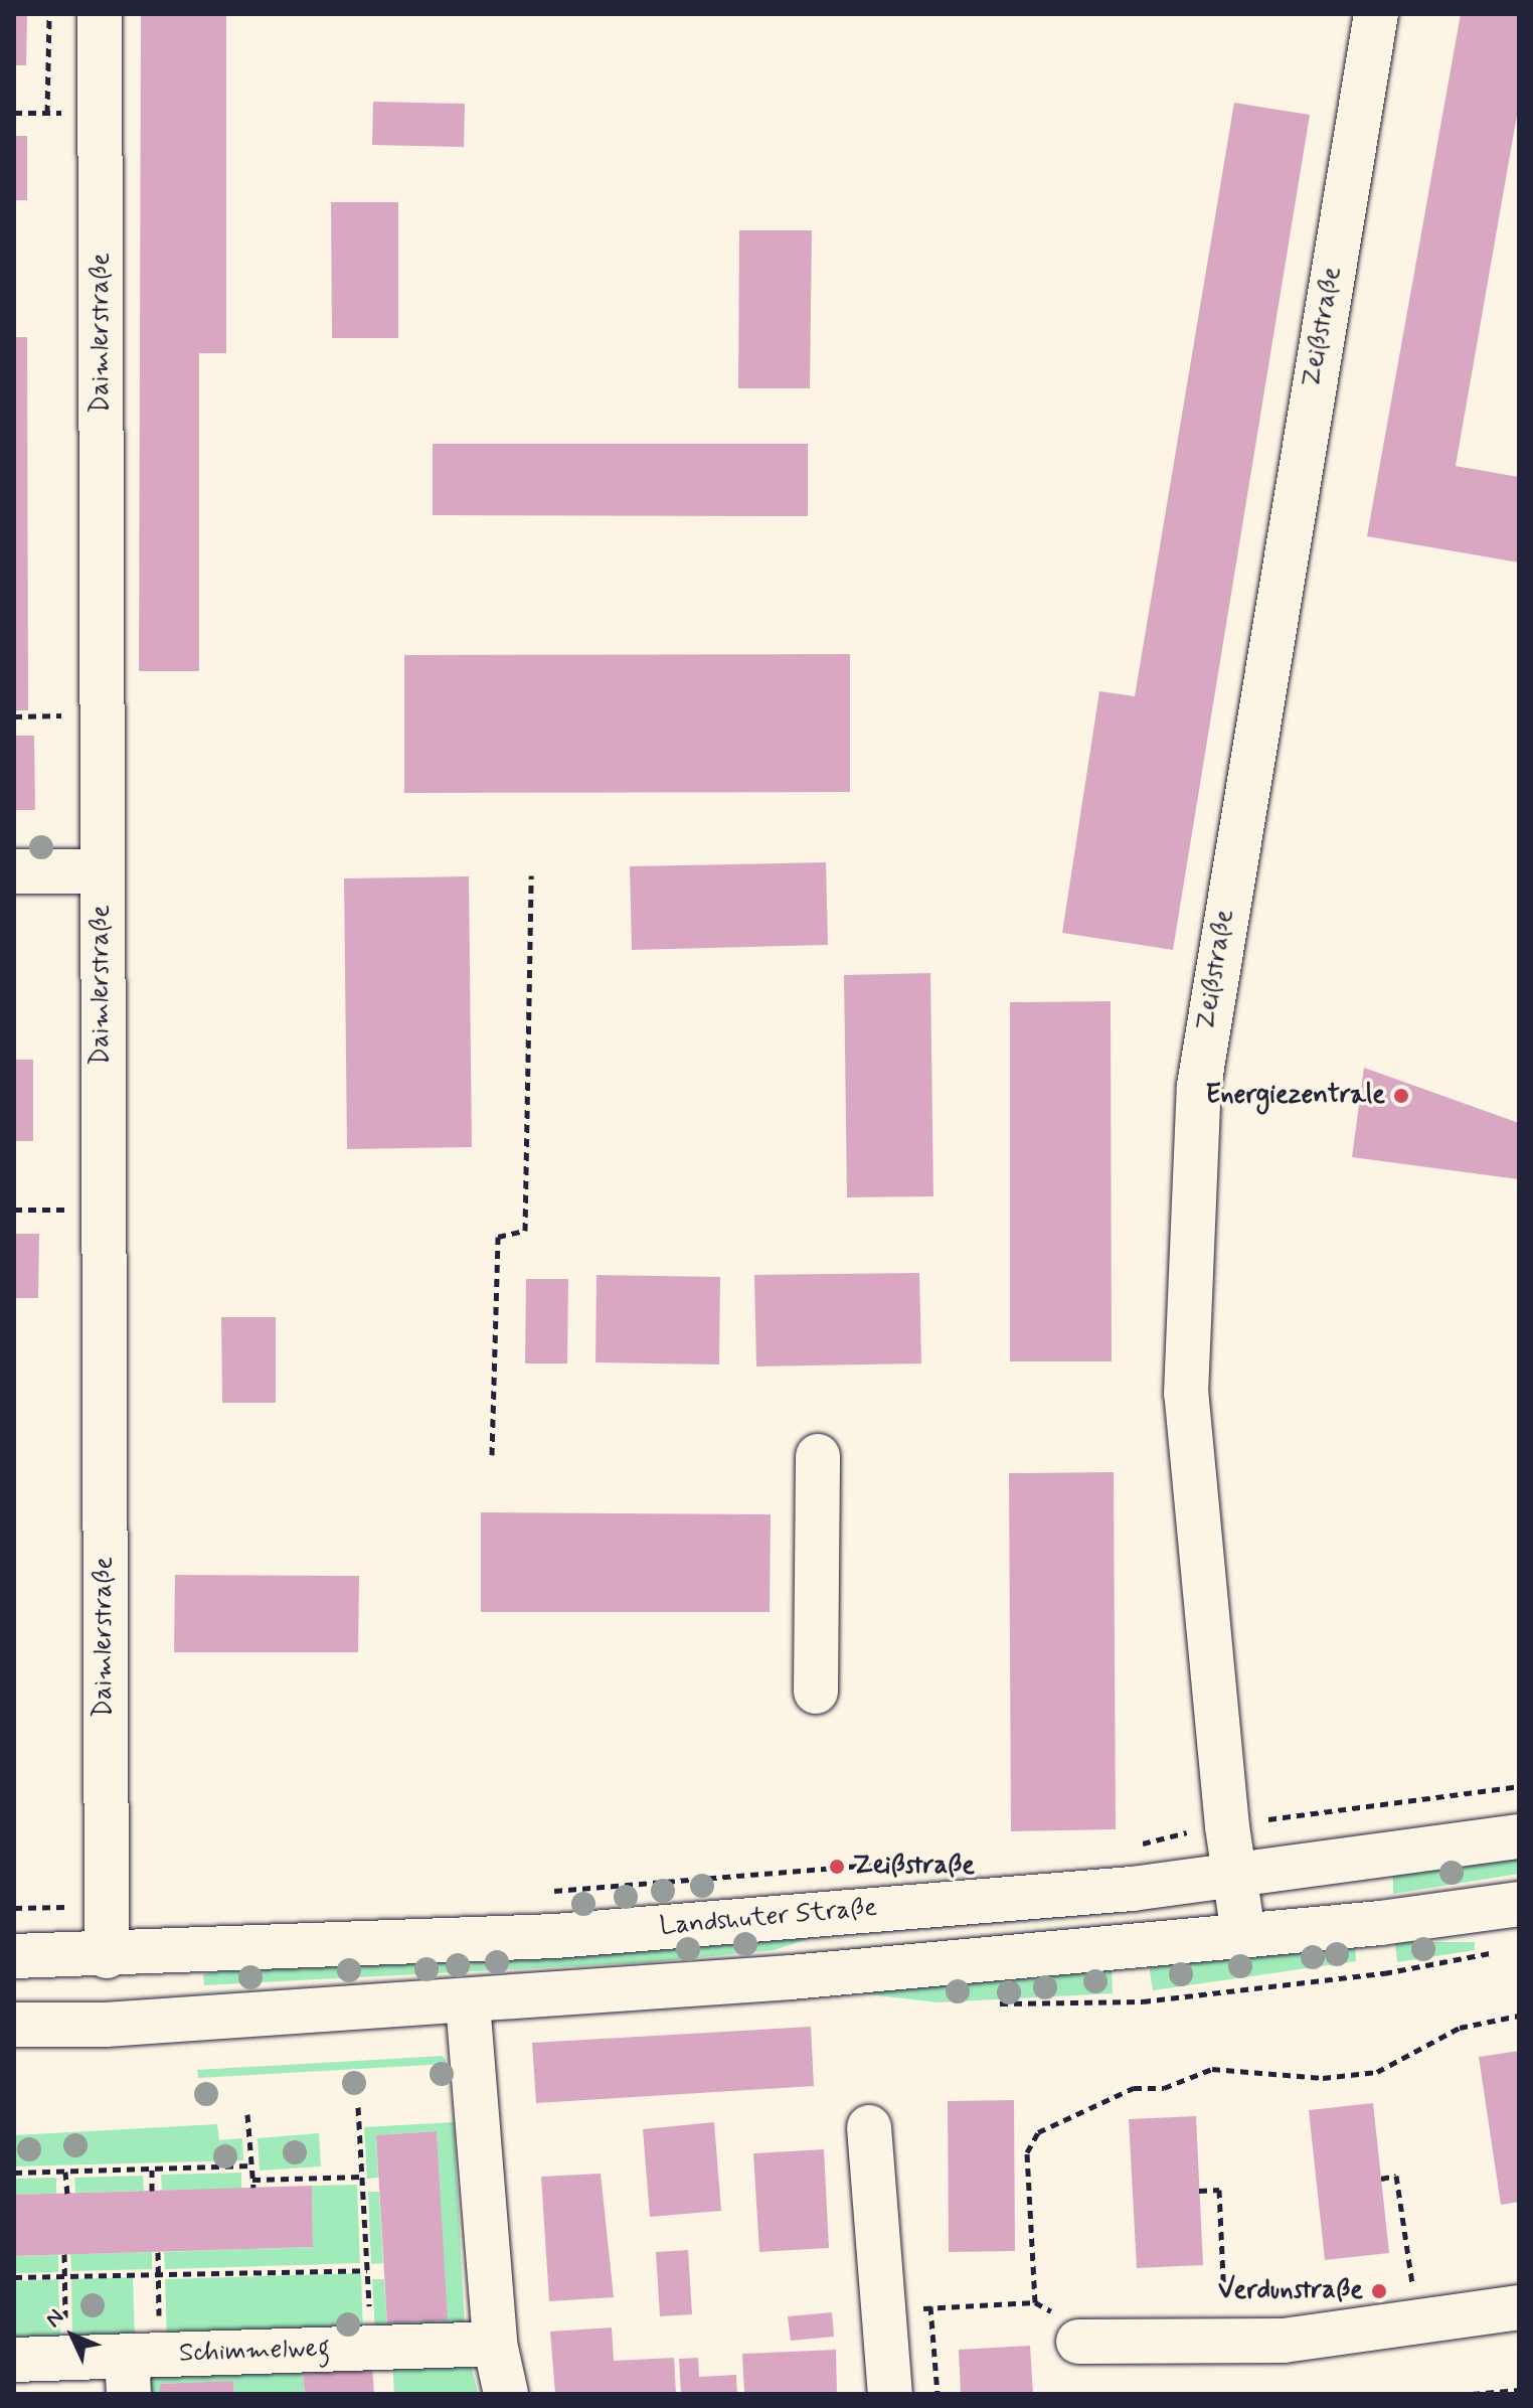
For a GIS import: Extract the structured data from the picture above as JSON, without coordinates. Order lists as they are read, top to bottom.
{
  "streets": {
    "street": [
      "Zeißstraße",
      "Daimlerstraße",
      "Landshuter Straße",
      "Schimmelweg"
    ]
  },
  "crossings": [
    ["Zeißstraße", "Landshuter Straße"],
    ["Daimlerstraße", "Landshuter Straße"]
  ],
  "places": ["Energiezentrale", "Zeißstraße", "Verdunstraße"],
  "north": "top left"
}
